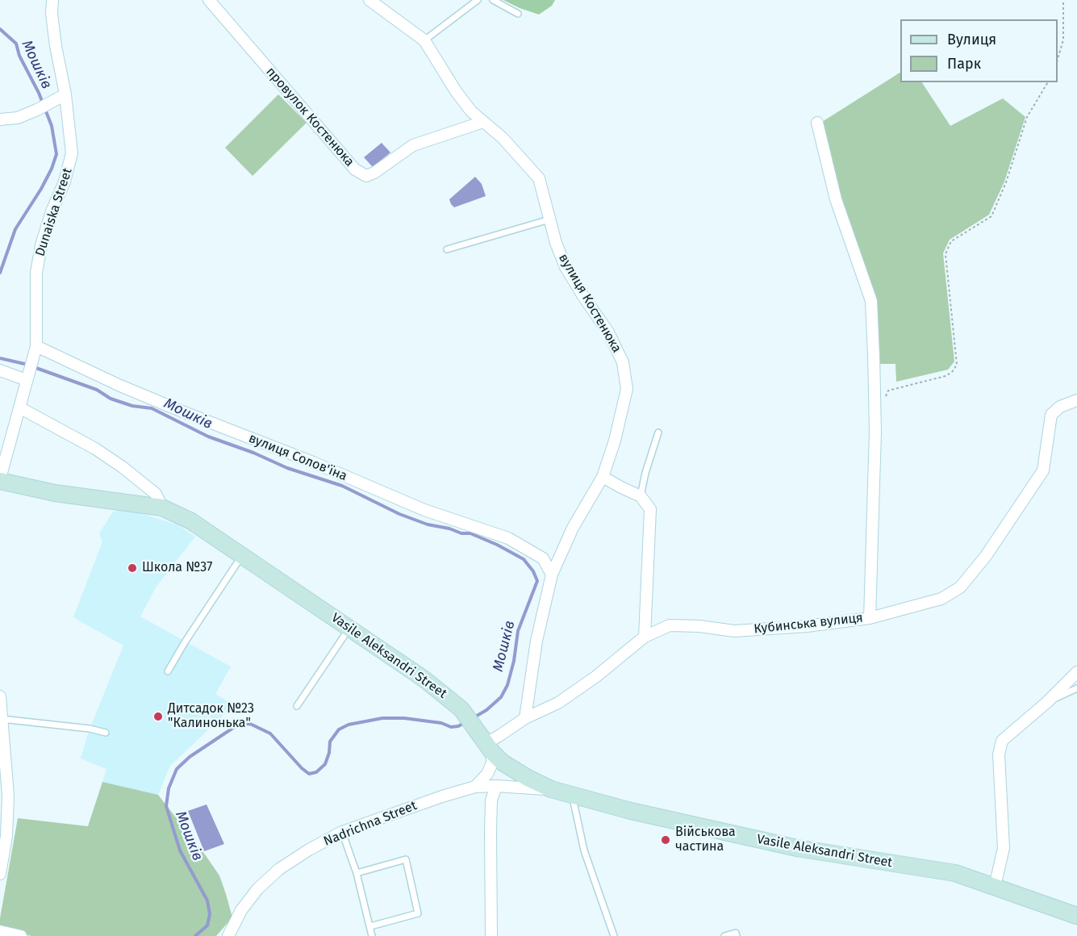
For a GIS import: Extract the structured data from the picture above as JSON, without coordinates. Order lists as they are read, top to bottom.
{
  "streets": {
    "main road": ["Vasile Aleksandri Street"],
    "street": [
      "провулок Костенюка",
      "Dunaiska Street",
      "вулиця Костенюка",
      "вулиця Солов'їна",
      "Кубинська вулиця",
      "Nadrichna Street"
    ]
  },
  "crossings": [
    ["провулок Костенюка", "вулиця Костенюка"],
    ["Dunaiska Street", "вулиця Солов'їна"],
    ["Dunaiska Street", "Vasile Aleksandri Street"],
    ["вулиця Костенюка", "вулиця Солов'їна"],
    ["вулиця Костенюка", "Кубинська вулиця"],
    ["Кубинська вулиця", "Vasile Aleksandri Street"],
    ["Vasile Aleksandri Street", "Nadrichna Street"]
  ],
  "water": ["Мошків"],
  "places": ["Школа №37", "Дитсадок №23 \"Калинонька\"", "Військова частина"],
  "legend": ["Вулиця", "Парк"]
}
